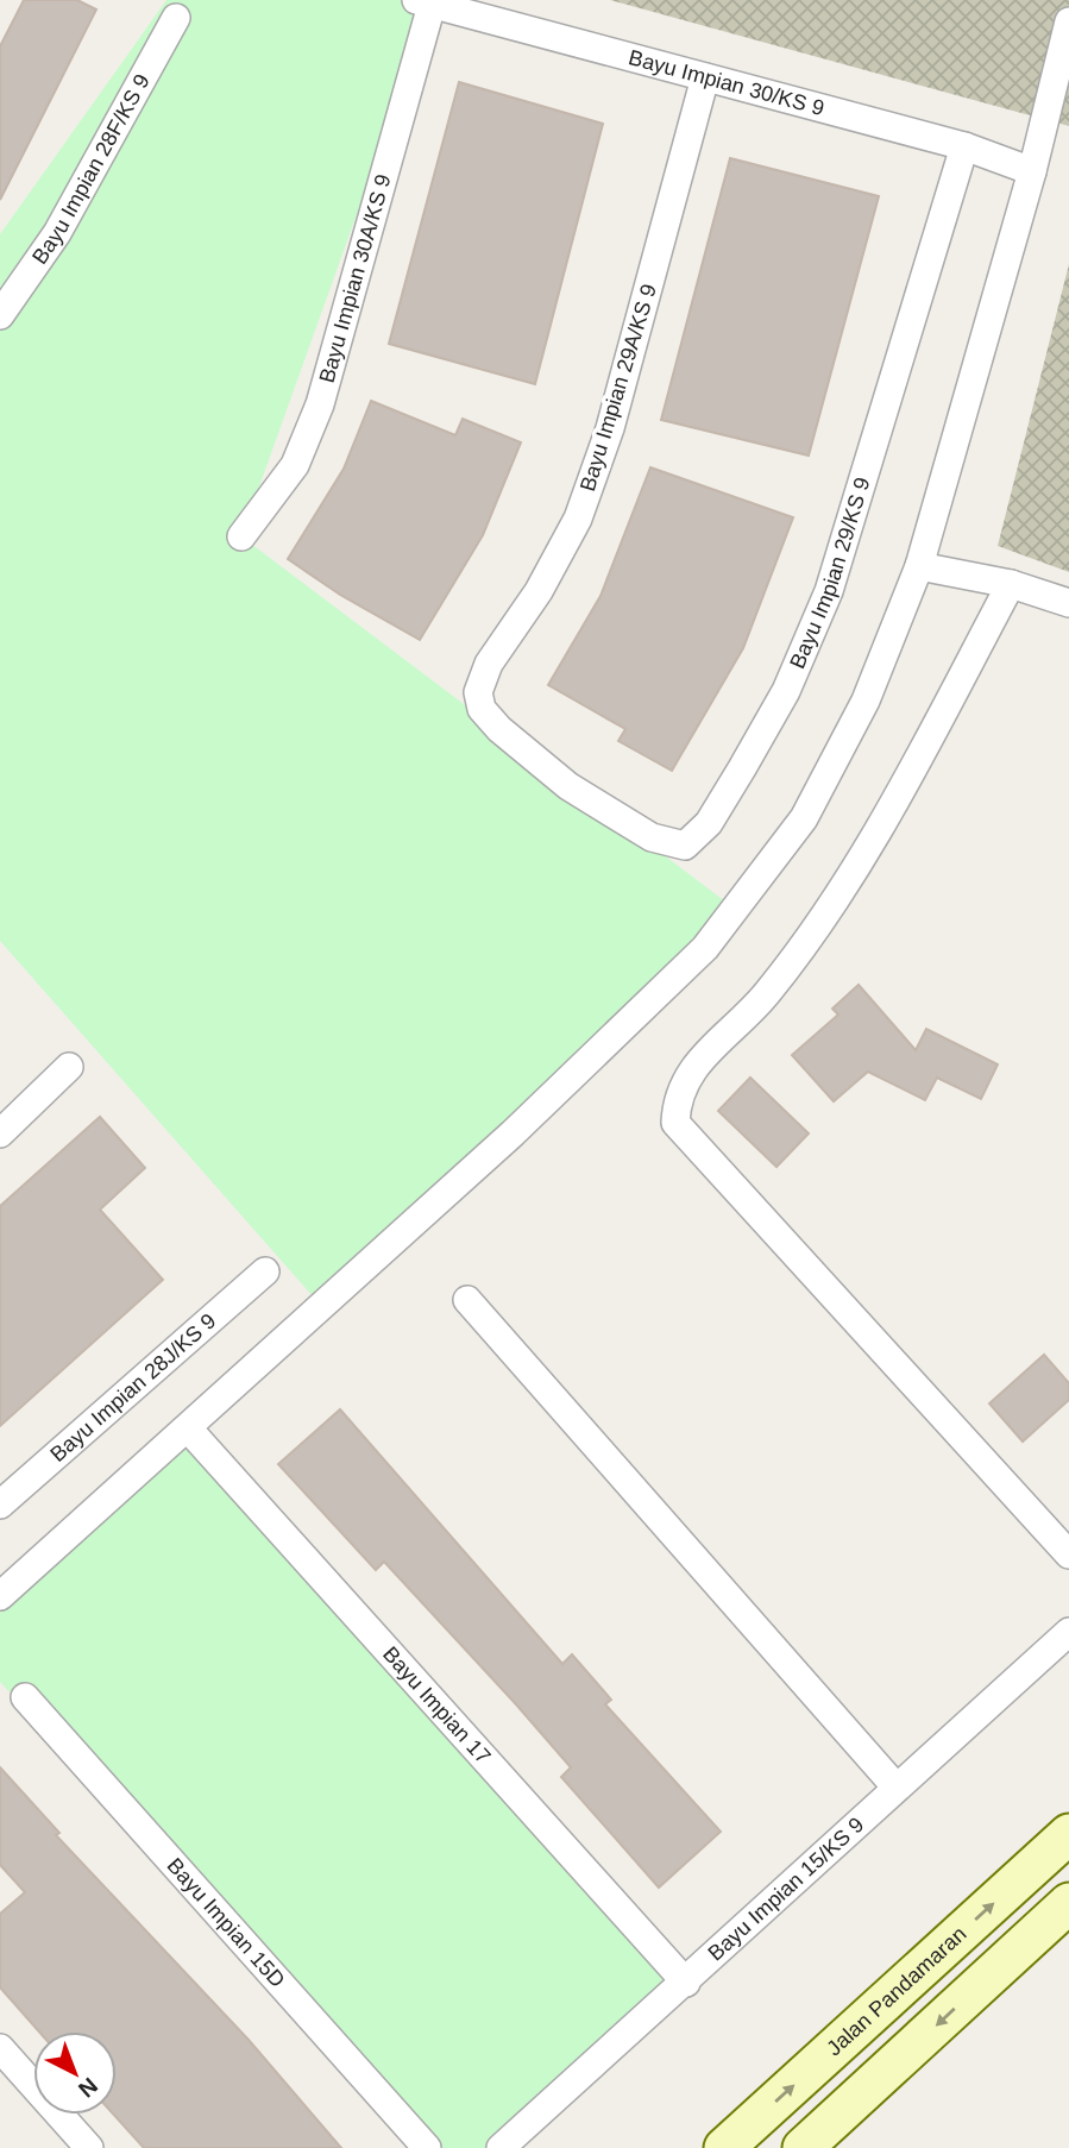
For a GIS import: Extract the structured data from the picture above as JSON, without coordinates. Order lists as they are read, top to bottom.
{
  "streets": {
    "main road": ["Jalan Pandamaran"],
    "street": [
      "Bayu Impian 30/KS 9",
      "Bayu Impian 28F/KS 9",
      "Bayu Impian 30A/KS 9",
      "Bayu Impian 29A/KS 9",
      "Bayu Impian 29/KS 9",
      "Bayu Impian 28J/KS 9",
      "Bayu Impian 17",
      "Bayu Impian 15/KS 9",
      "Bayu Impian 15D"
    ]
  },
  "crossings": [
    ["Bayu Impian 30/KS 9", "Bayu Impian 30A/KS 9"],
    ["Bayu Impian 30/KS 9", "Bayu Impian 29A/KS 9"],
    ["Bayu Impian 30/KS 9", "Bayu Impian 29/KS 9"],
    ["Bayu Impian 29A/KS 9", "Bayu Impian 29/KS 9"],
    ["Bayu Impian 17", "Bayu Impian 15/KS 9"]
  ],
  "north": "bottom right"
}
